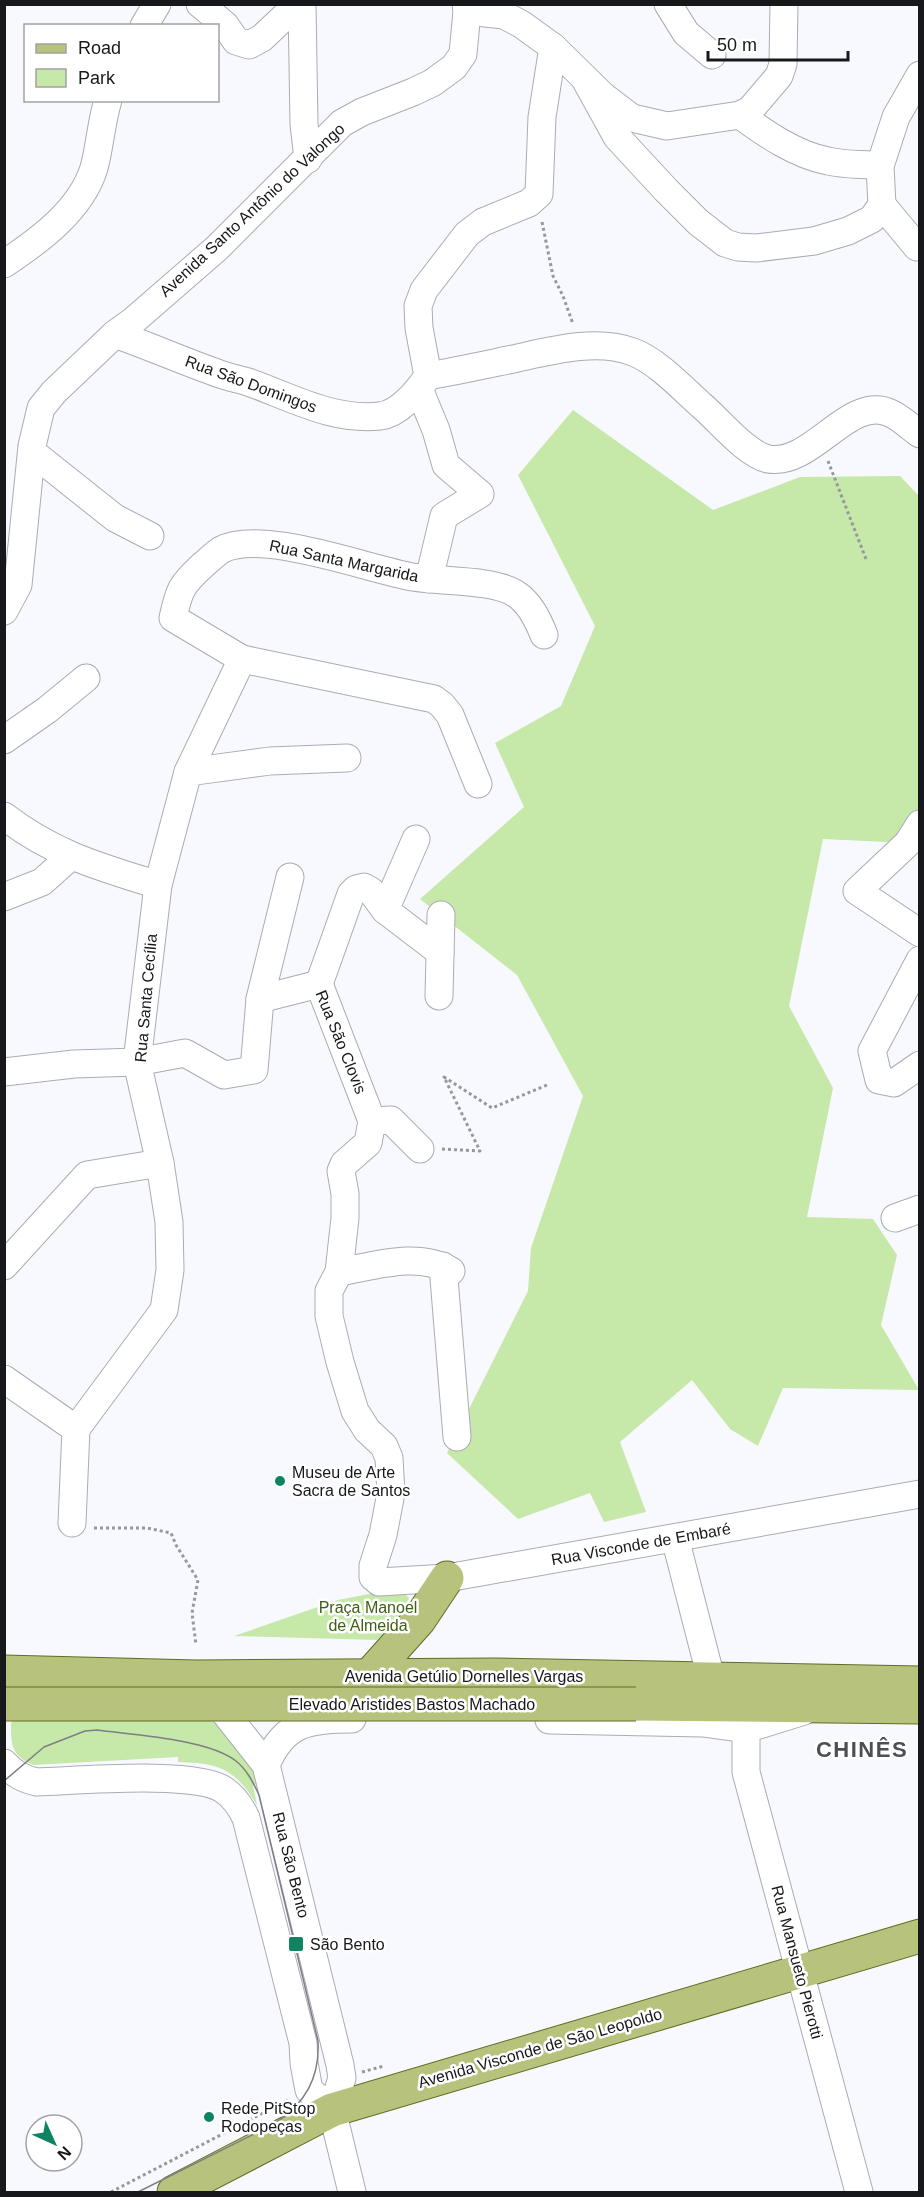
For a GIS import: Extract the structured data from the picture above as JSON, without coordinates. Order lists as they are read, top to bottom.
{
  "streets": {
    "main road": ["Avenida Getúlio Dornelles Vargas", "Elevado Aristides Bastos Machado", "Avenida Visconde de São Leopoldo"],
    "street": [
      "Avenida Santo Antônio do Valongo",
      "Rua São Domingos",
      "Rua Santa Margarida",
      "Rua Santa Cecília",
      "Rua São Clovis",
      "Rua Visconde de Embaré",
      "Rua São Bento",
      "Rua Mansueto Pierotti"
    ]
  },
  "crossings": [
    ["Avenida Santo Antônio do Valongo", "Rua São Domingos"],
    ["Rua Santa Margarida", "Rua Santa Cecília"],
    ["Avenida Getúlio Dornelles Vargas", "Rua São Bento"],
    ["Rua São Bento", "Avenida Visconde de São Leopoldo"],
    ["Rua Mansueto Pierotti", "Avenida Visconde de São Leopoldo"]
  ],
  "districts": ["CHINÊS"],
  "parks": ["Praça Manoel de Almeida"],
  "places": {
    "other": ["Museu de Arte Sacra de Santos", "Rede PitStop Rodopeças"],
    "transit": ["São Bento"]
  },
  "legend": ["Road", "Park"],
  "scale_bar": "50 m",
  "north": "bottom right"
}
